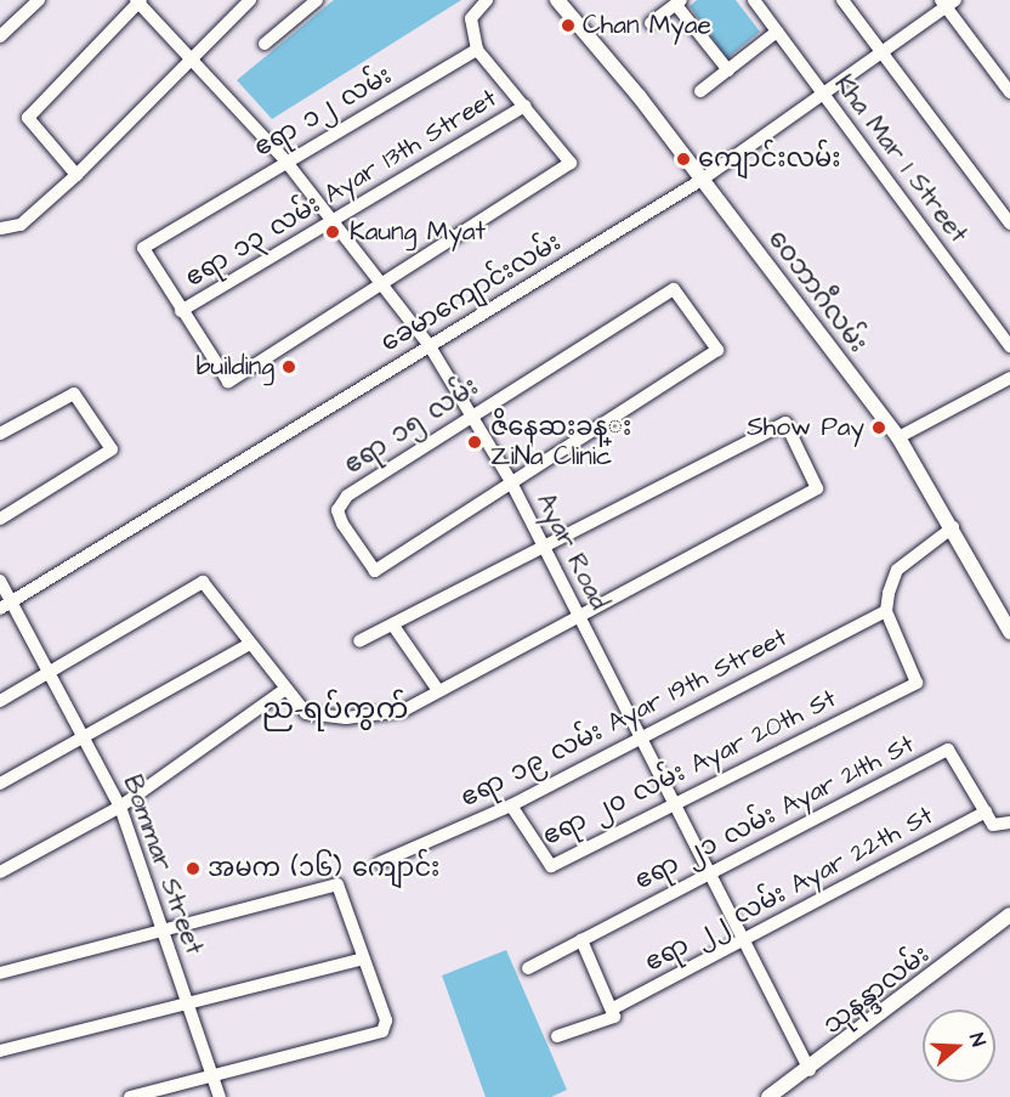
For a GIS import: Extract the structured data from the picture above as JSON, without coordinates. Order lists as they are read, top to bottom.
{
  "streets": {
    "main road": ["ဝေဘာဂီလမ်း", "သုနန္ဒာလမ်း"],
    "street": [
      "ဧရာ ၁၂ လမ်း",
      "Kha Mar 1 Street",
      "ဧရာ ၁၃ လမ်း Ayar 13th Street",
      "ခေမာကျောင်းလမ်း",
      "ဧရာ ၁၅ လမ်း",
      "Ayar Road",
      "ဧရာ ၁၉ လမ်း Ayar 19th Street",
      "ဧရာ ၂၀ လမ်း Ayar 20th St",
      "ဧရာ ၂၁ လမ်း Ayar 21th St",
      "Bommar Street",
      "ဧရာ ၂၂ လမ်း Ayar 22th St"
    ]
  },
  "crossings": [
    ["ဧရာ ၁၂ လမ်း", "ဧရာ ၁၃ လမ်း Ayar 13th Street"],
    ["ဧရာ ၁၂ လမ်း", "Ayar Road"],
    ["Kha Mar 1 Street", "ခေမာကျောင်းလမ်း"],
    ["ဧရာ ၁၃ လမ်း Ayar 13th Street", "Ayar Road"],
    ["ဝေဘာဂီလမ်း", "ခေမာကျောင်းလမ်း"],
    ["ခေမာကျောင်းလမ်း", "Ayar Road"],
    ["ခေမာကျောင်းလမ်း", "Bommar Street"],
    ["ဧရာ ၁၅ လမ်း", "Ayar Road"],
    ["Ayar Road", "ဧရာ ၁၉ လမ်း Ayar 19th Street"],
    ["Ayar Road", "ဧရာ ၂၀ လမ်း Ayar 20th St"],
    ["Ayar Road", "ဧရာ ၂၁ လမ်း Ayar 21th St"],
    ["Ayar Road", "ဧရာ ၂၂ လမ်း Ayar 22th St"],
    ["Ayar Road", "သုနန္ဒာလမ်း"],
    ["ဧရာ ၁၉ လမ်း Ayar 19th Street", "ဧရာ ၂၀ လမ်း Ayar 20th St"],
    ["ဧရာ ၂၁ လမ်း Ayar 21th St", "ဧရာ ၂၂ လမ်း Ayar 22th St"]
  ],
  "districts": ["ည-ရပ်ကွက်"],
  "places": [
    "Chan Myae",
    "ကျောင်းလမ်း",
    "Kaung Myat",
    "building",
    "Show Pay",
    "ဇိနေဆးခန္း ZiNa Clinic",
    "အမက (၁၆) ကျောင်း"
  ],
  "north": "right"
}
